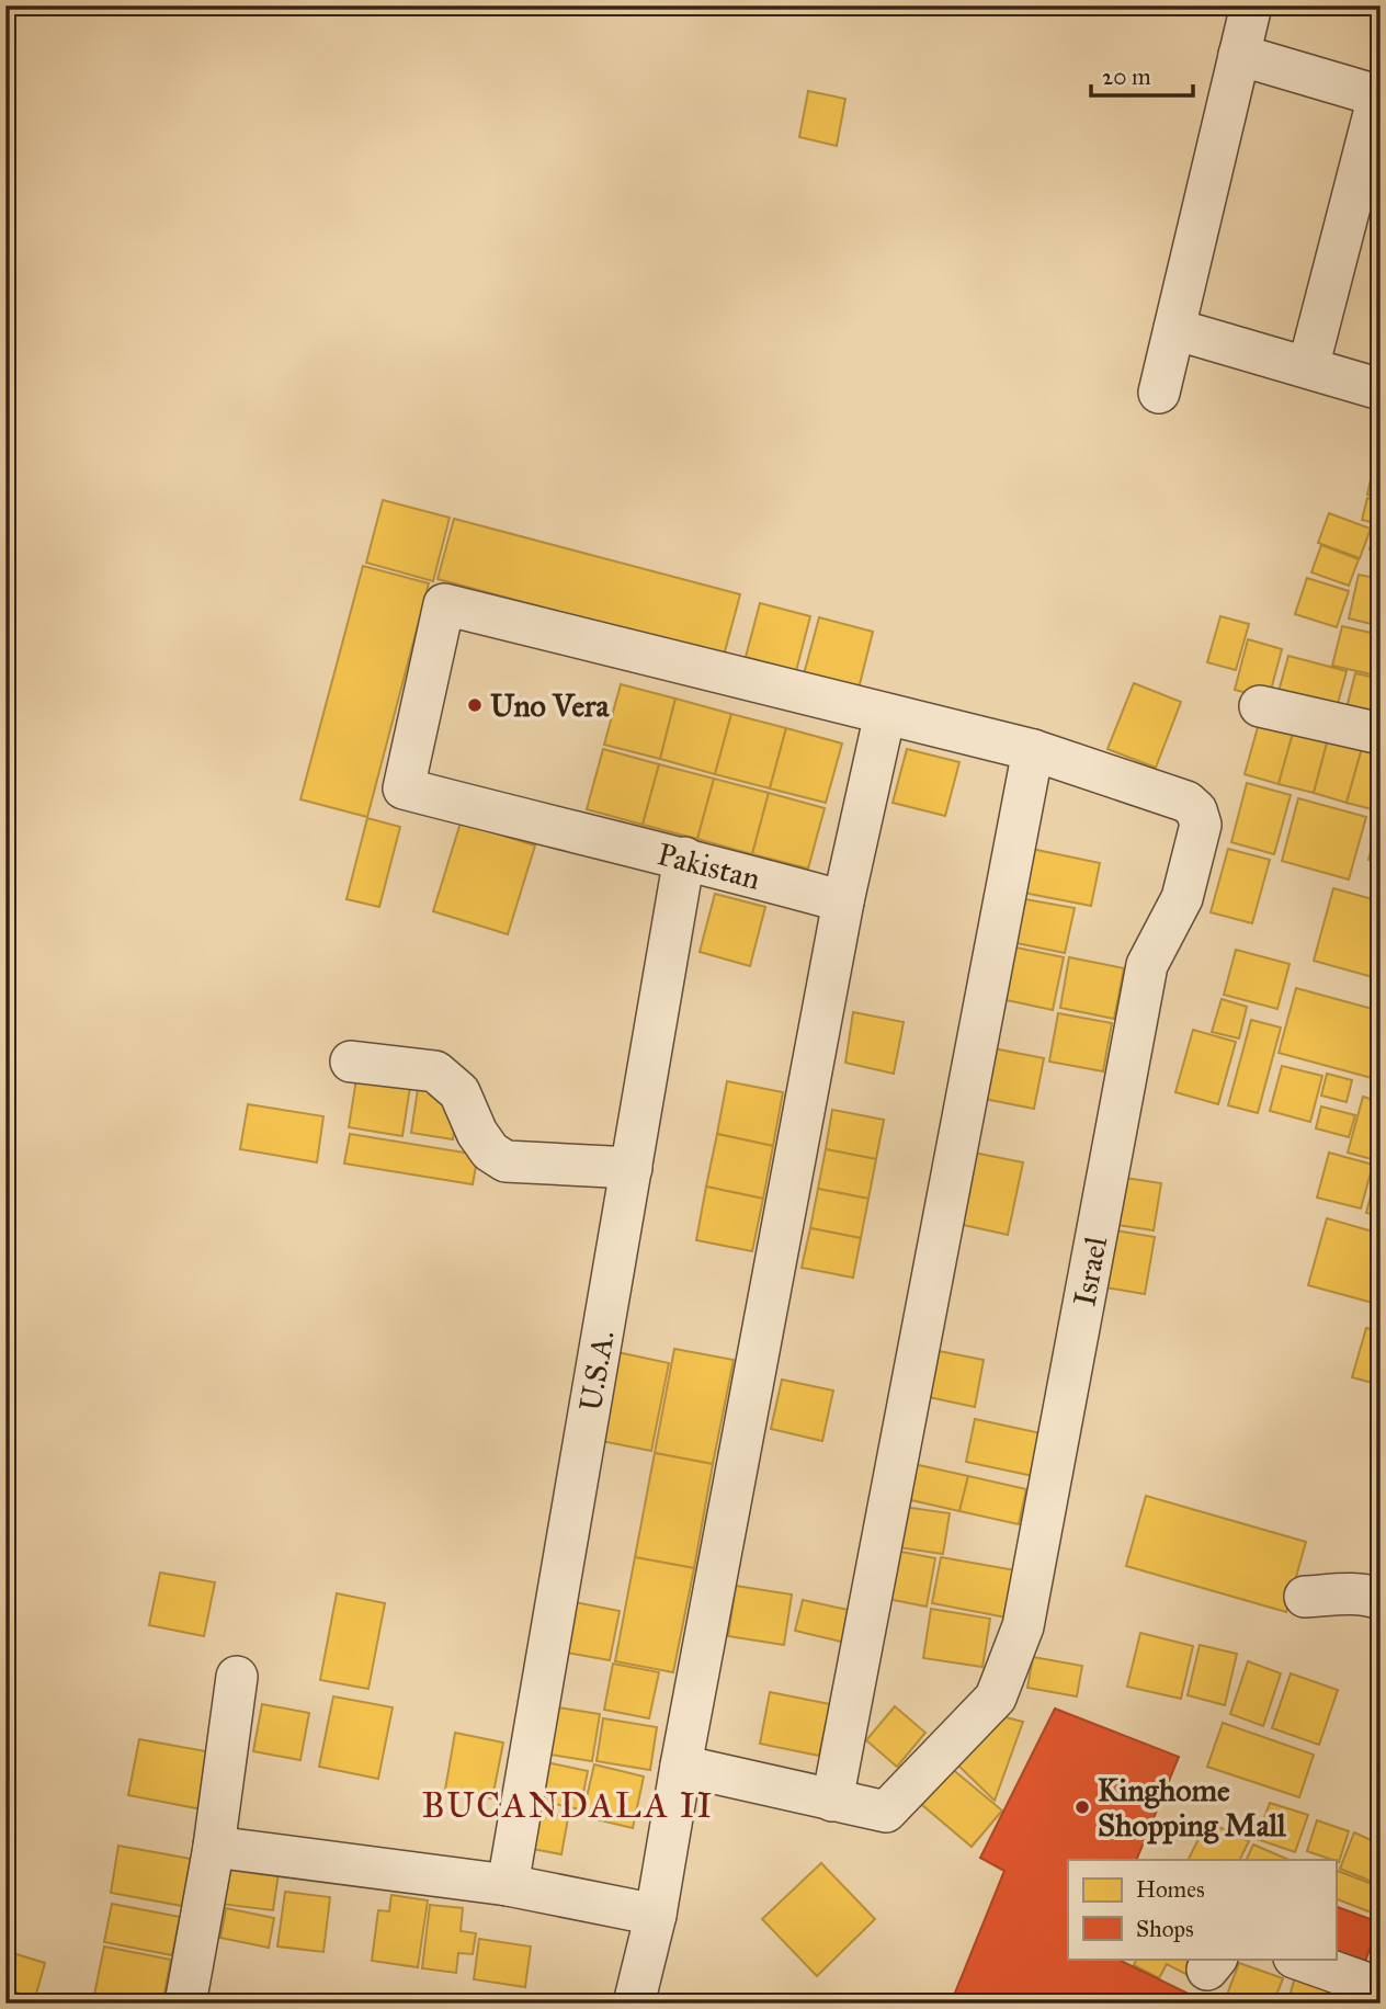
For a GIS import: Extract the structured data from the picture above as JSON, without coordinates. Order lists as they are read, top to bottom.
{
  "streets": {
    "street": ["Pakistan", "Israel", "U.S.A."]
  },
  "crossings": [
    ["Pakistan", "Israel"],
    ["Pakistan", "U.S.A."]
  ],
  "districts": ["BUCANDALA II"],
  "places": ["Uno Vera", "Kinghome Shopping Mall"],
  "legend": ["Homes", "Shops"],
  "scale_bar": "20 m"
}
